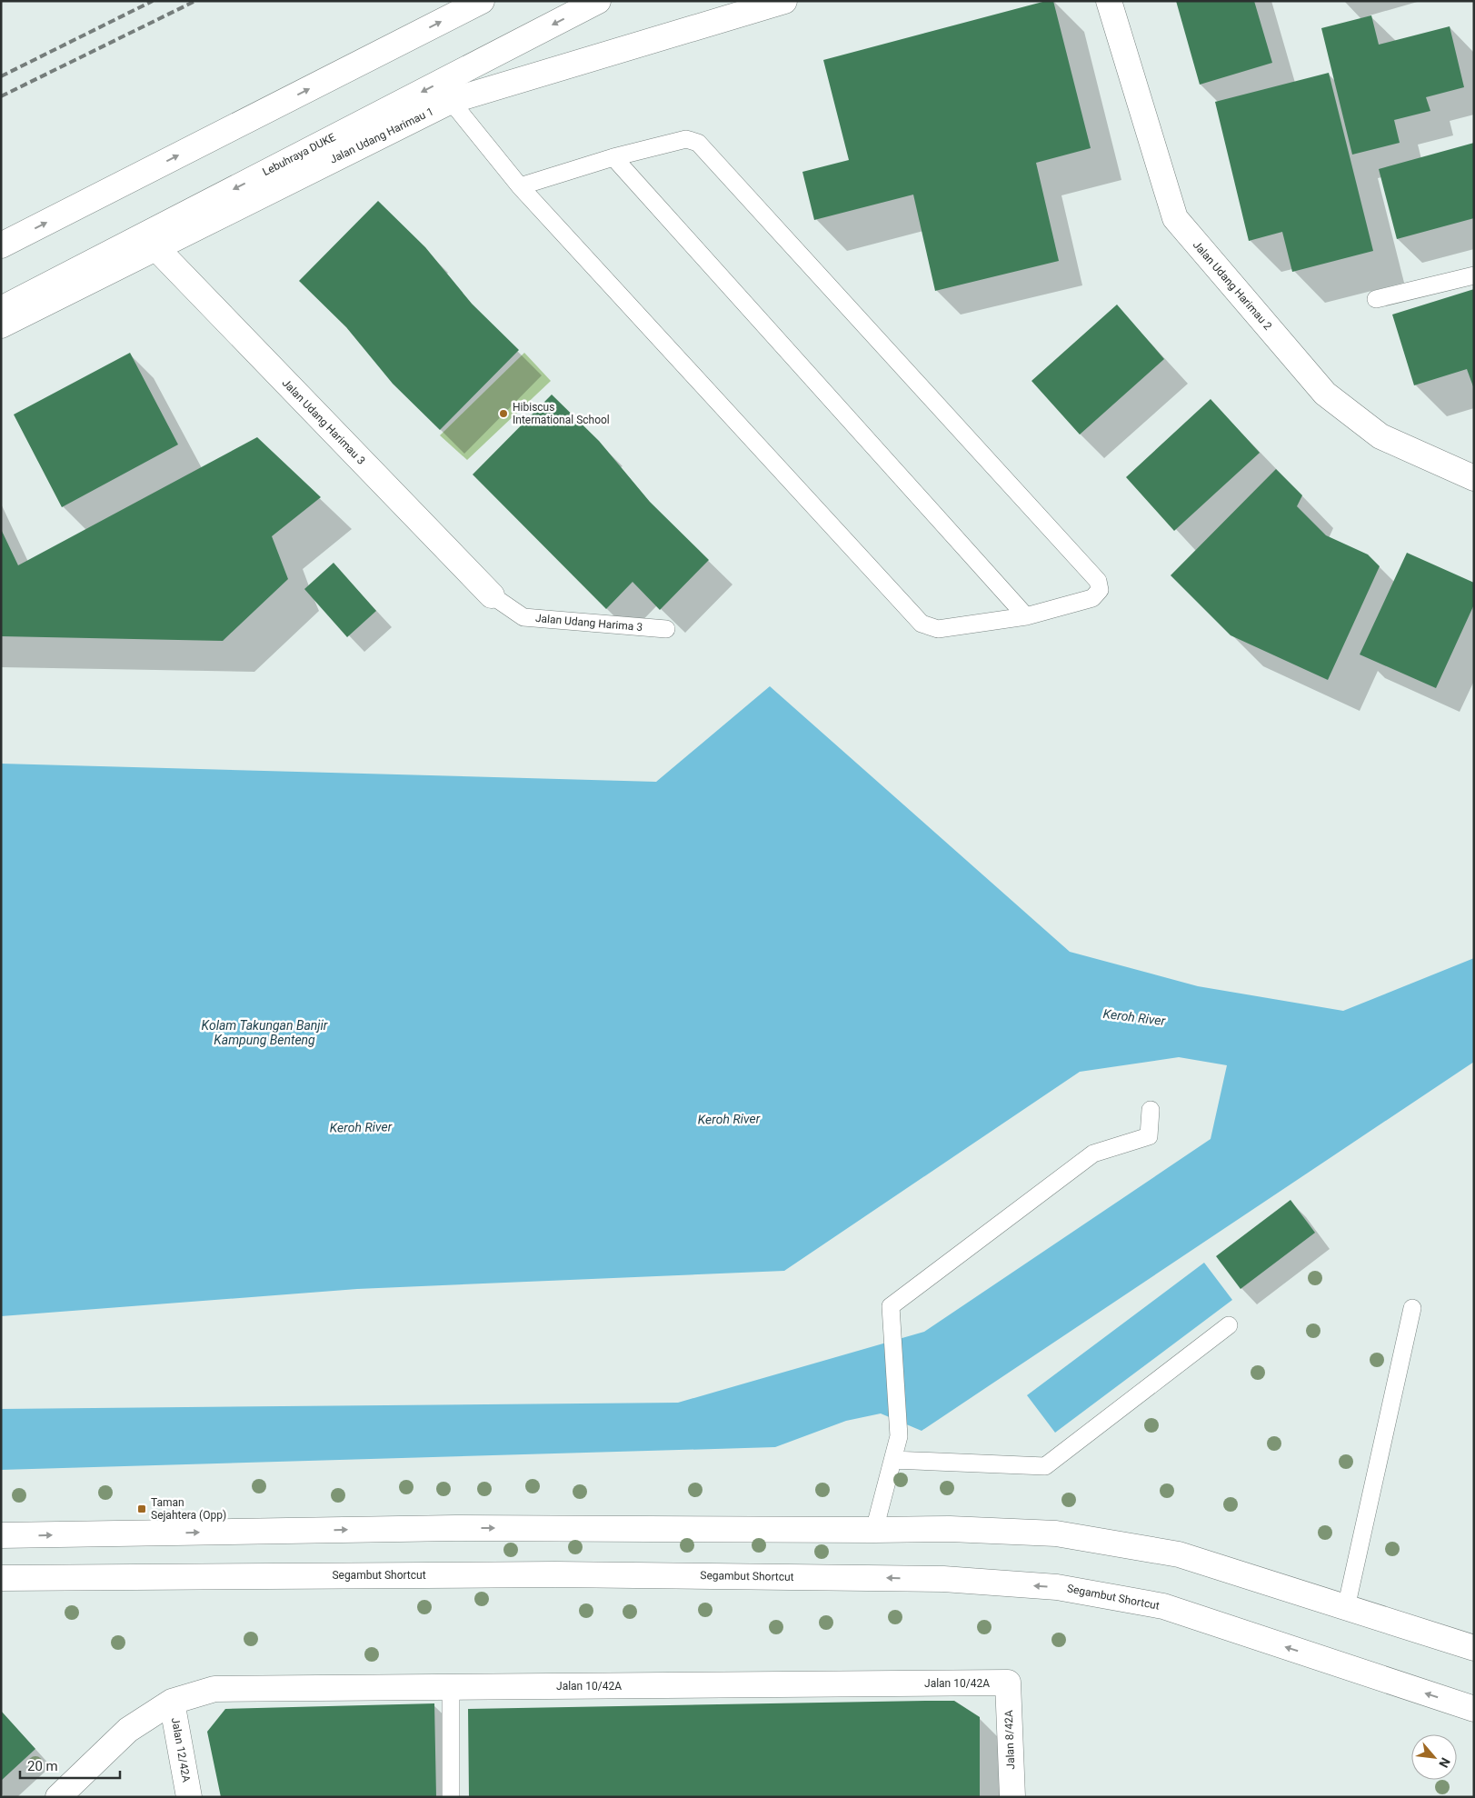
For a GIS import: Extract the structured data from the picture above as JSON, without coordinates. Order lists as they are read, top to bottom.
{
  "streets": {
    "main road": [
      "Jalan Udang Harimau 1",
      "Lebuhraya DUKE",
      "Jalan Udang Harimau 2",
      "Jalan Udang Harimau 3",
      "Segambut Shortcut",
      "Jalan 10/42A",
      "Jalan 8/42A",
      "Jalan 12/42A"
    ],
    "lane": ["Jalan Udang Harima 3"]
  },
  "crossings": [
    ["Jalan Udang Harimau 1", "Jalan Udang Harimau 3"],
    ["Jalan Udang Harimau 3", "Jalan Udang Harima 3"],
    ["Jalan 10/42A", "Jalan 8/42A"],
    ["Jalan 10/42A", "Jalan 12/42A"]
  ],
  "water": ["Keroh River", "Kolam Takungan Banjir Kampung Benteng"],
  "places": {
    "other": ["Hibiscus International School"],
    "transit": ["Taman Sejahtera (Opp)"]
  },
  "scale_bar": "20 m",
  "north": "bottom right"
}
